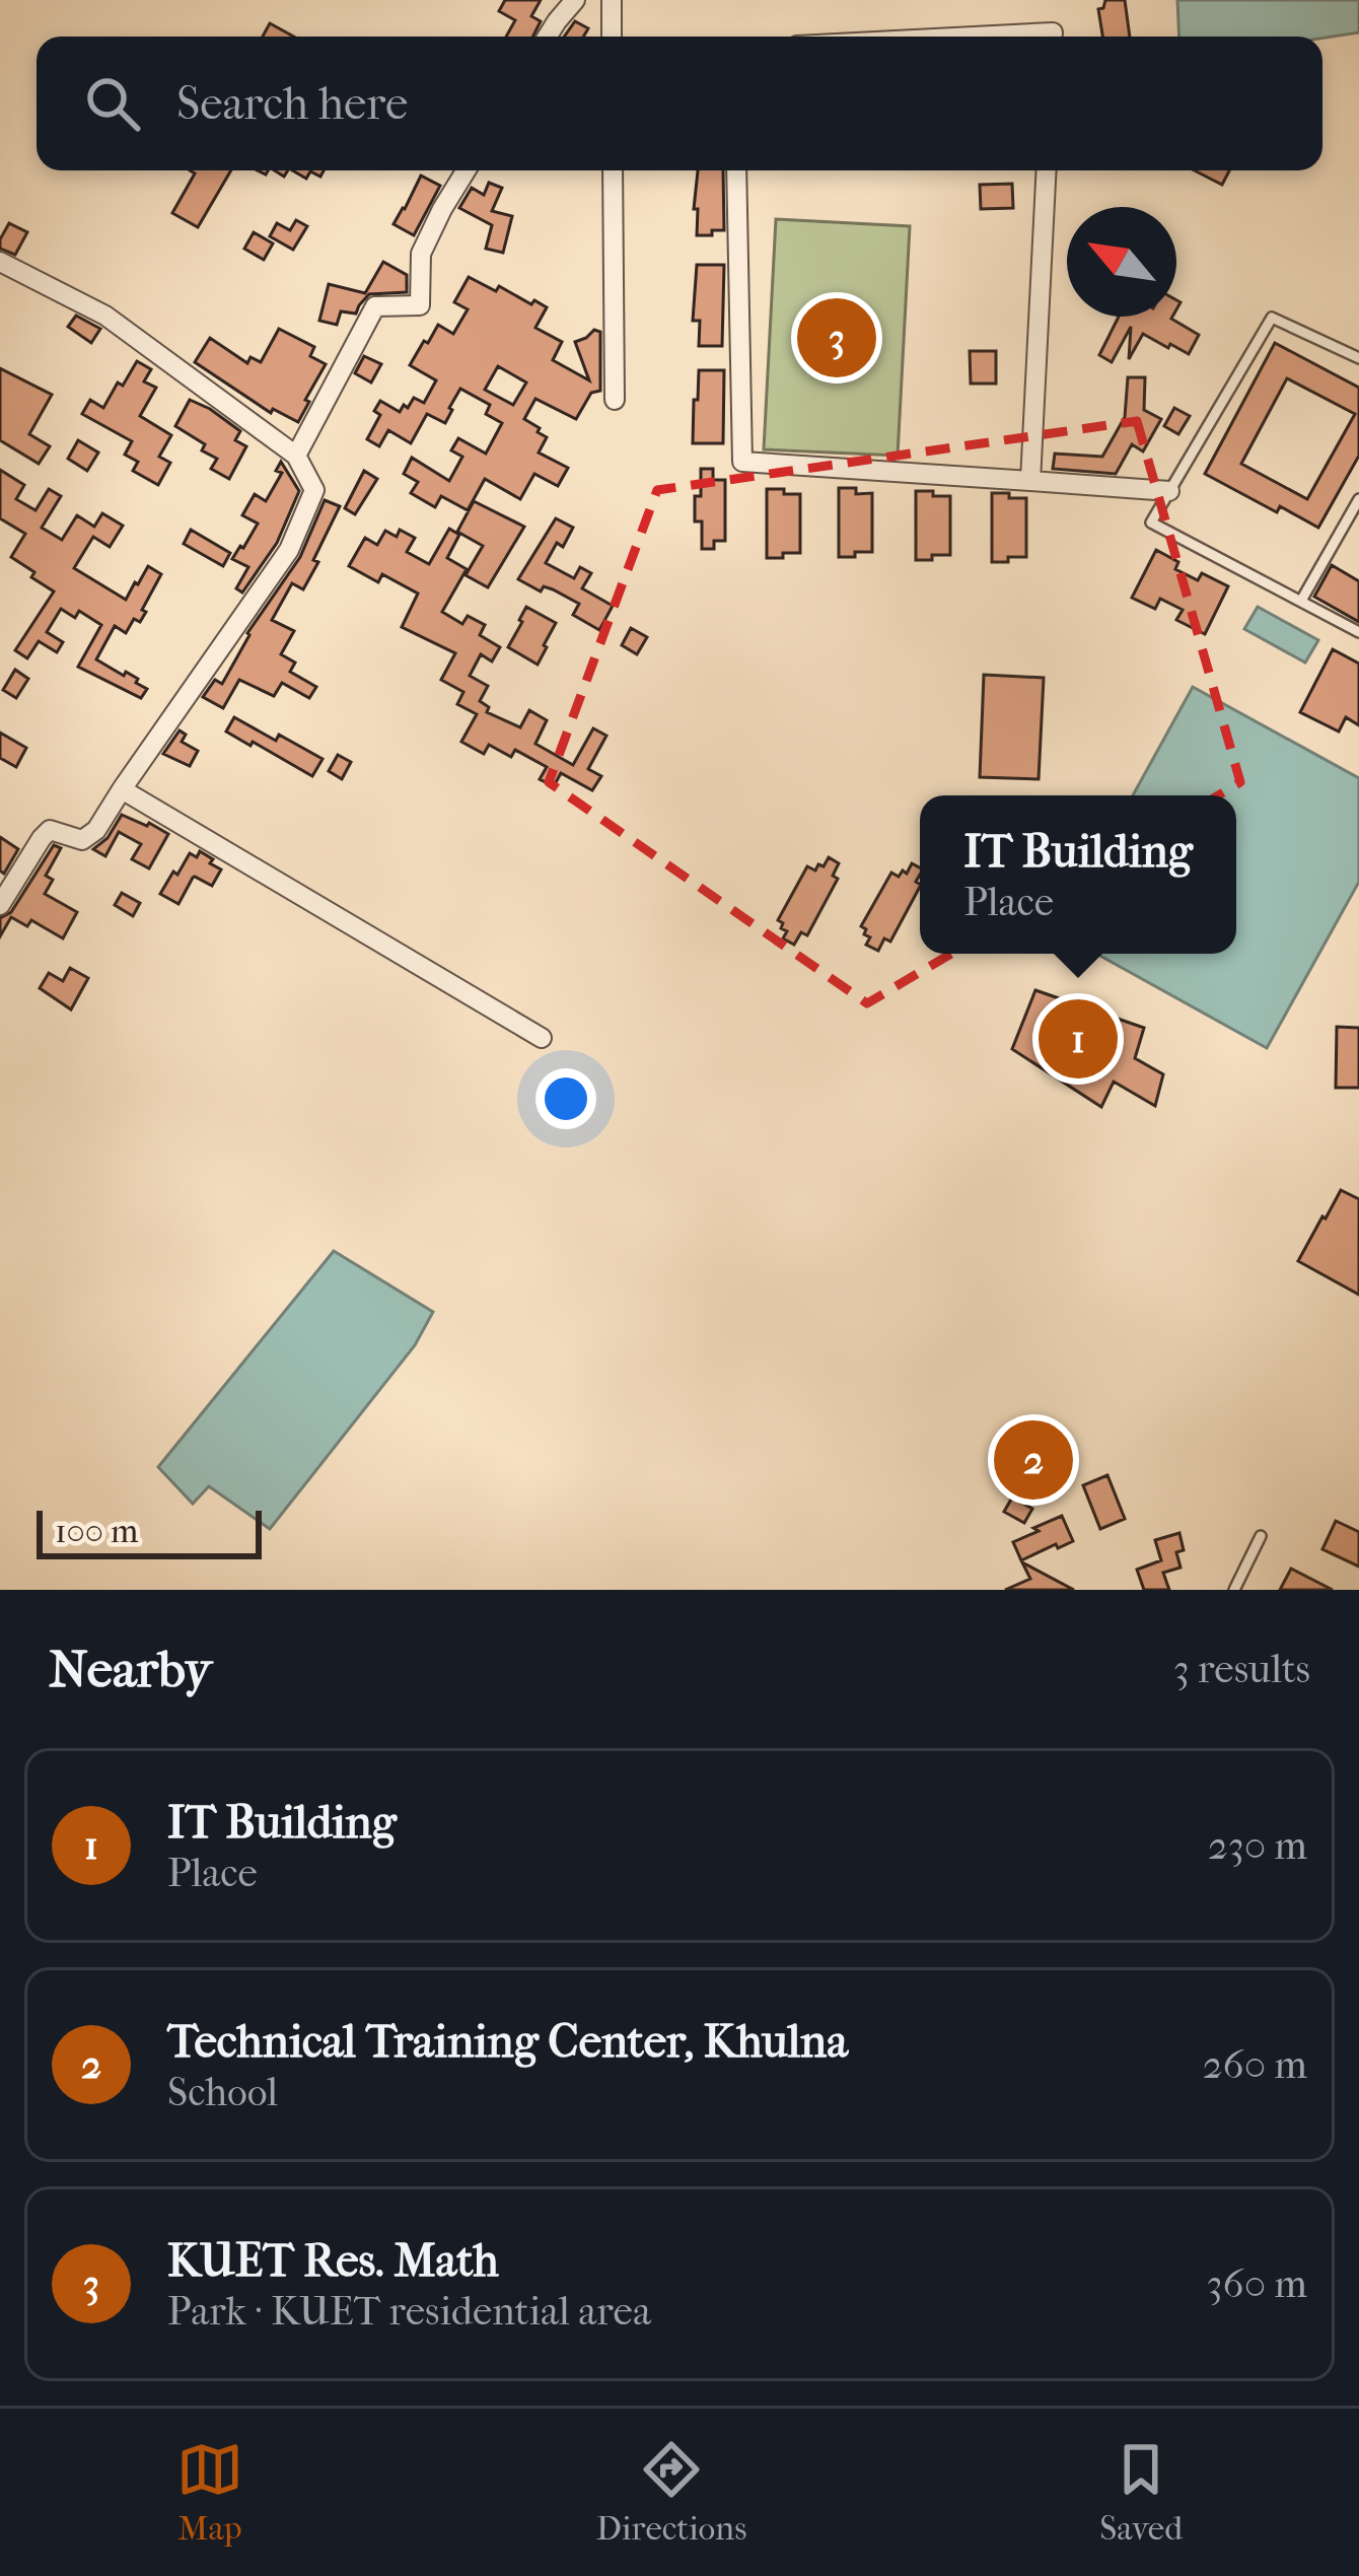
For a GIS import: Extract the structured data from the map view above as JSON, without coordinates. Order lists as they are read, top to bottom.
{
  "scale_bar": "100 m",
  "north": "top left",
  "page": {
    "search": "Search here",
    "pins": ["3", "1", "2"],
    "popup": ["IT Building", "Place"],
    "scale": "100 m",
    "heading": ["Nearby", "3 results"],
    "list": [
      {
        "mark": "1",
        "name": "IT Building",
        "note": "Place",
        "value": "230 m"
      },
      {
        "mark": "2",
        "name": "Technical Training Center, Khulna",
        "note": "School",
        "value": "260 m"
      },
      {
        "mark": "3",
        "name": "KUET Res. Math",
        "note": "Park · KUET residential area",
        "value": "360 m"
      }
    ],
    "nav": ["Map", "Directions", "Saved"]
  }
}
